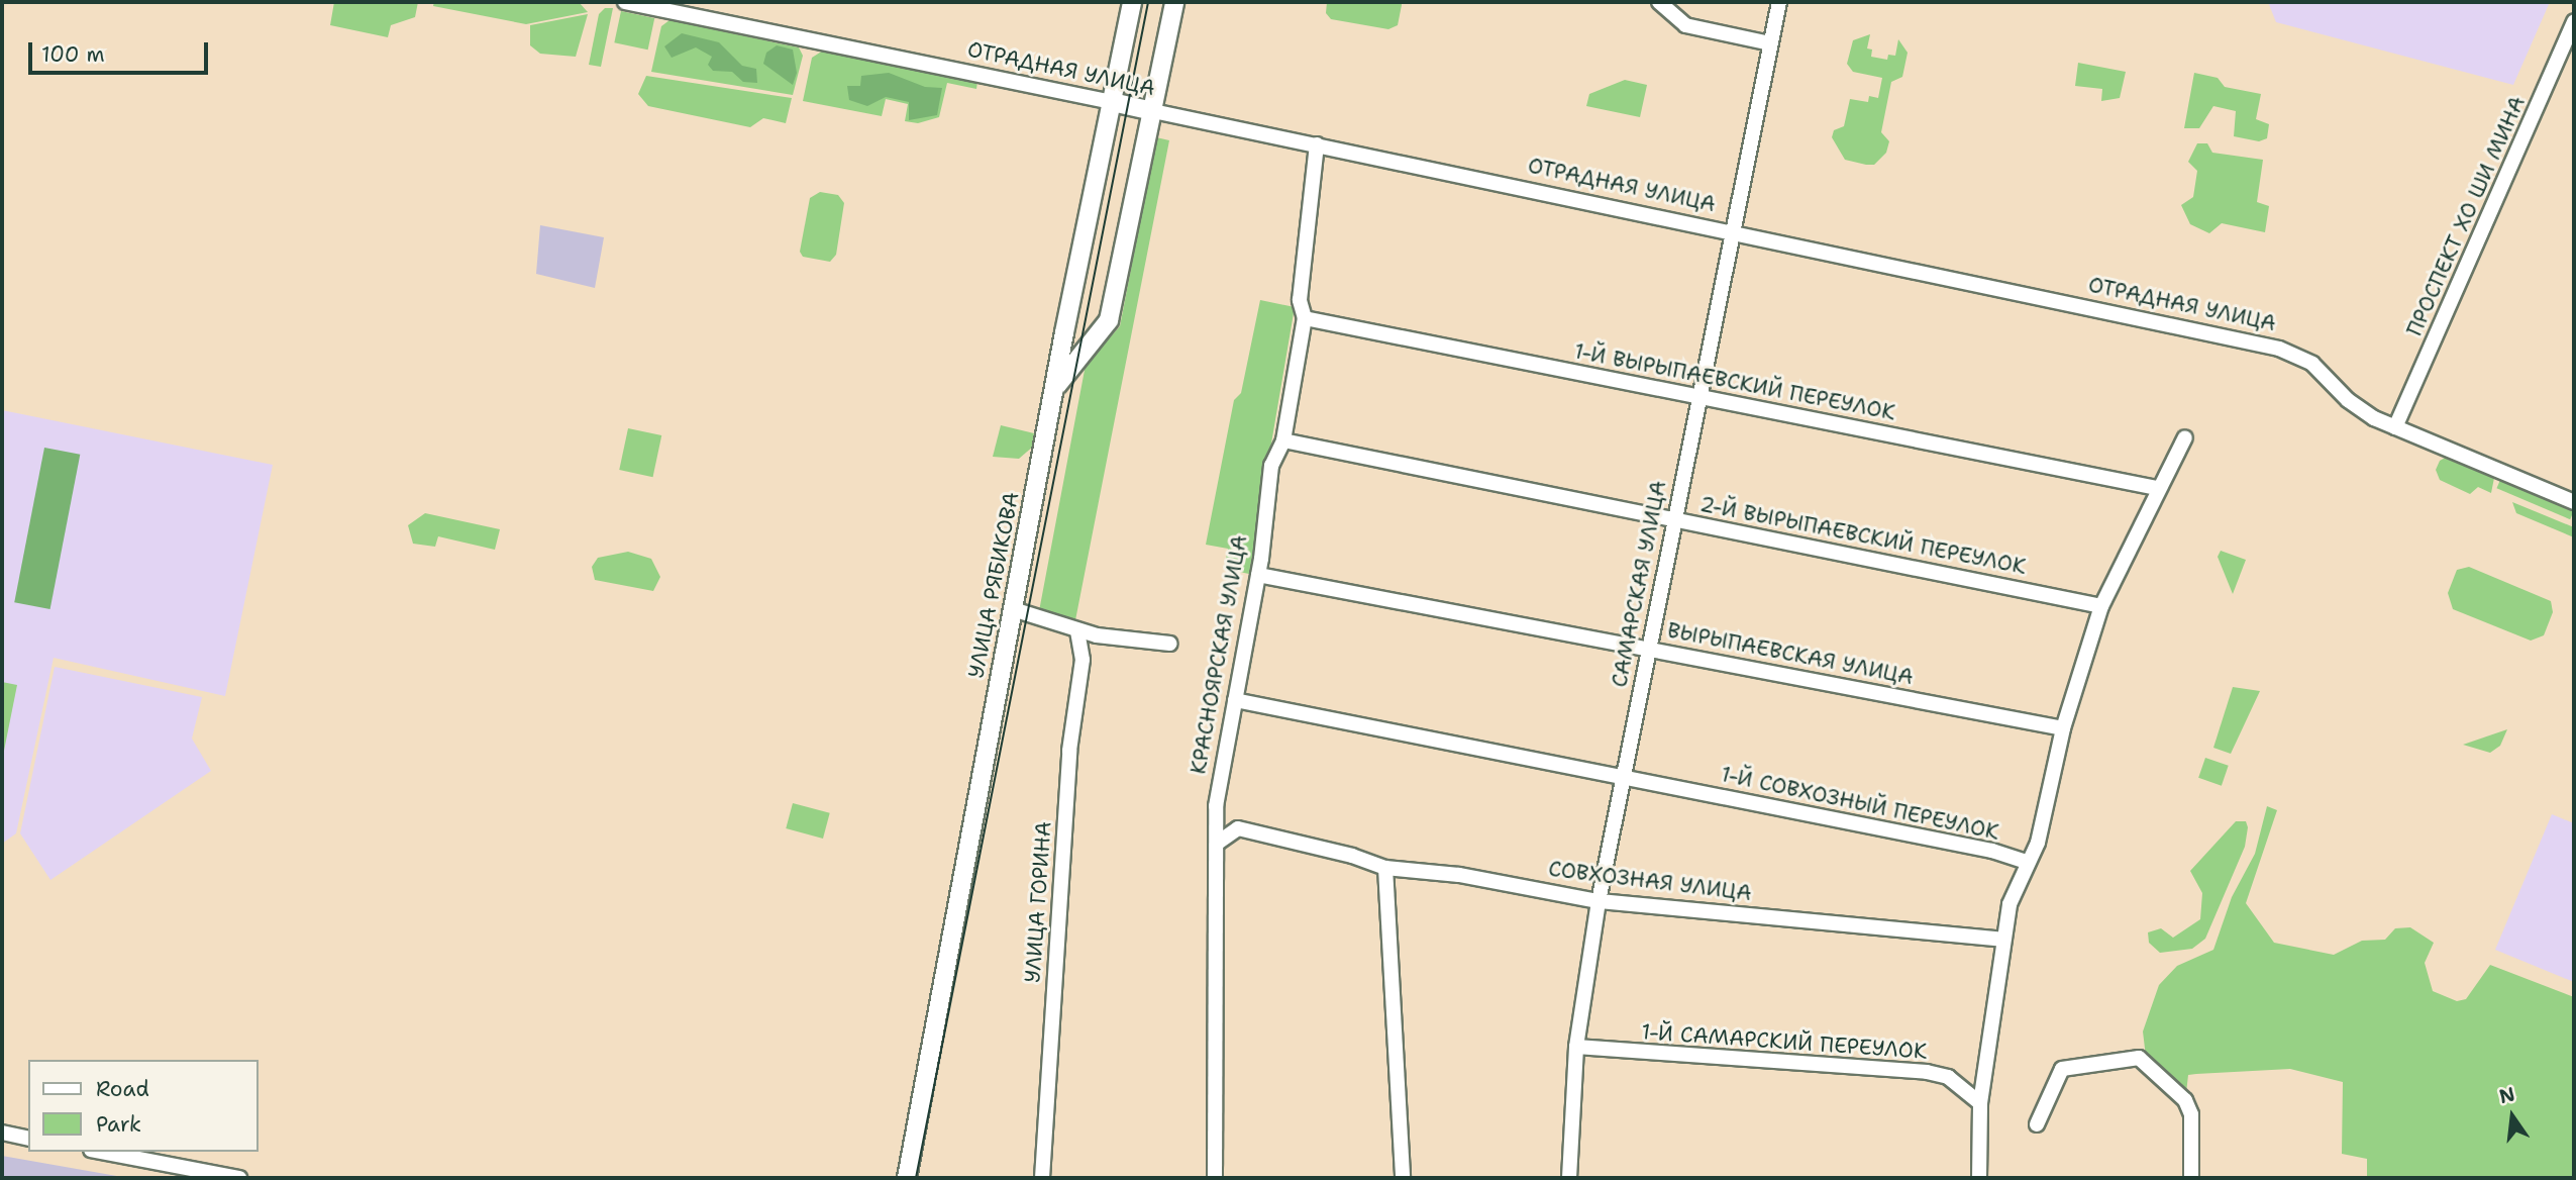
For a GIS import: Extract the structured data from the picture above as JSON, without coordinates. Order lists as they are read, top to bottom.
{
  "streets": {
    "main road": ["ОТРАДНАЯ УЛИЦА", "УЛИЦА РЯБИКОВА"],
    "street": [
      "ПРОСПЕКТ ХО ШИ МИНА",
      "1-Й ВЫРЫПАЕВСКИЙ ПЕРЕУЛОК",
      "2-Й ВЫРЫПАЕВСКИЙ ПЕРЕУЛОК",
      "САМАРСКАЯ УЛИЦА",
      "ВЫРЫПАЕВСКАЯ УЛИЦА",
      "КРАСНОЯРСКАЯ УЛИЦА",
      "1-Й СОВХОЗНЫЙ ПЕРЕУЛОК",
      "СОВХОЗНАЯ УЛИЦА",
      "УЛИЦА ГОРИНА",
      "1-Й САМАРСКИЙ ПЕРЕУЛОК"
    ]
  },
  "crossings": [
    ["ОТРАДНАЯ УЛИЦА", "ПРОСПЕКТ ХО ШИ МИНА"],
    ["ОТРАДНАЯ УЛИЦА", "САМАРСКАЯ УЛИЦА"],
    ["ОТРАДНАЯ УЛИЦА", "УЛИЦА РЯБИКОВА"],
    ["ОТРАДНАЯ УЛИЦА", "КРАСНОЯРСКАЯ УЛИЦА"],
    ["1-Й ВЫРЫПАЕВСКИЙ ПЕРЕУЛОК", "САМАРСКАЯ УЛИЦА"],
    ["1-Й ВЫРЫПАЕВСКИЙ ПЕРЕУЛОК", "КРАСНОЯРСКАЯ УЛИЦА"],
    ["2-Й ВЫРЫПАЕВСКИЙ ПЕРЕУЛОК", "САМАРСКАЯ УЛИЦА"],
    ["2-Й ВЫРЫПАЕВСКИЙ ПЕРЕУЛОК", "КРАСНОЯРСКАЯ УЛИЦА"],
    ["САМАРСКАЯ УЛИЦА", "ВЫРЫПАЕВСКАЯ УЛИЦА"],
    ["САМАРСКАЯ УЛИЦА", "1-Й СОВХОЗНЫЙ ПЕРЕУЛОК"],
    ["САМАРСКАЯ УЛИЦА", "СОВХОЗНАЯ УЛИЦА"],
    ["САМАРСКАЯ УЛИЦА", "1-Й САМАРСКИЙ ПЕРЕУЛОК"],
    ["ВЫРЫПАЕВСКАЯ УЛИЦА", "КРАСНОЯРСКАЯ УЛИЦА"],
    ["КРАСНОЯРСКАЯ УЛИЦА", "1-Й СОВХОЗНЫЙ ПЕРЕУЛОК"]
  ],
  "legend": ["Road", "Park"],
  "scale_bar": "100 m",
  "north": "top"
}
